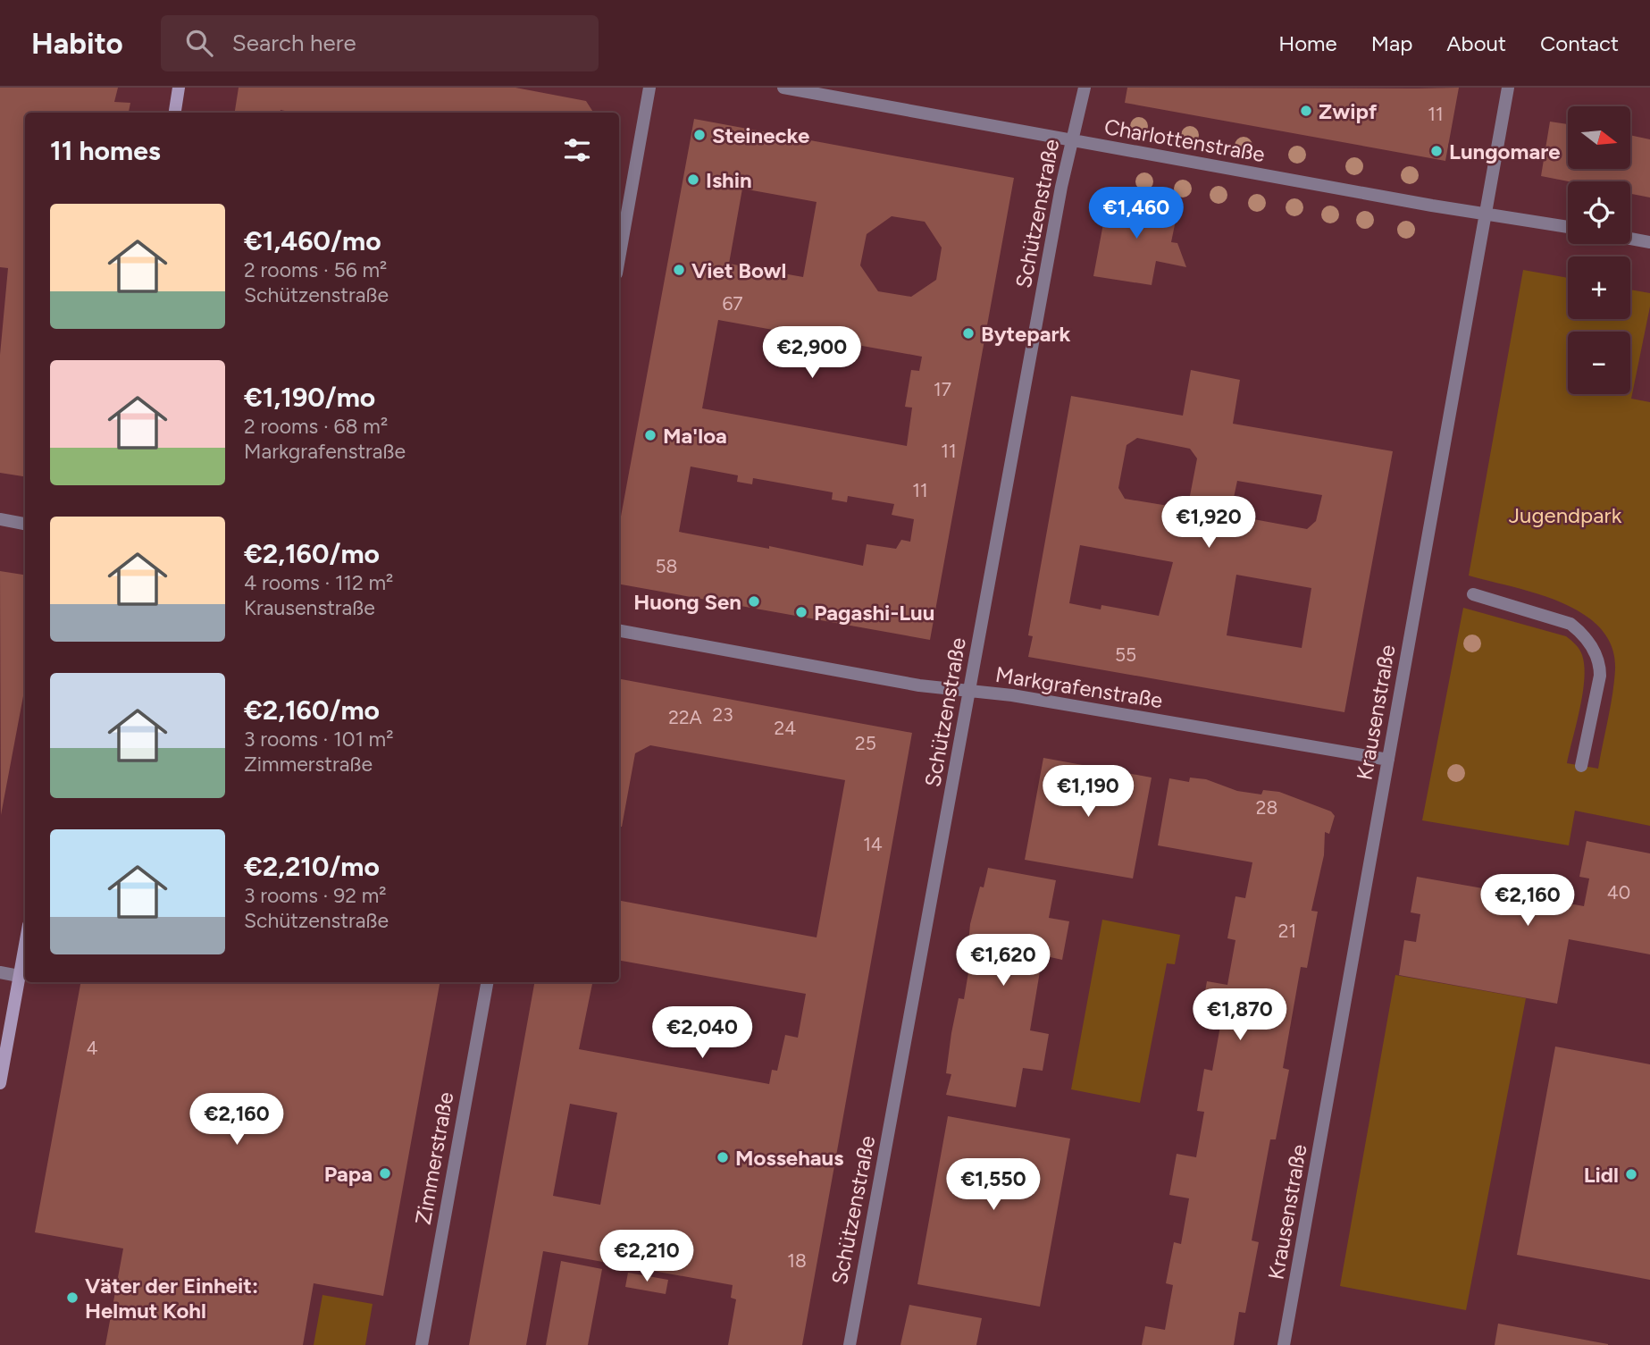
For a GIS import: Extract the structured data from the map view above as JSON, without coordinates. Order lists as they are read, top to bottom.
{
  "streets": {
    "street": [
      "Charlottenstraße",
      "Schützenstraße",
      "Markgrafenstraße",
      "Krausenstraße",
      "Zimmerstraße"
    ]
  },
  "crossings": [
    ["Charlottenstraße", "Schützenstraße"],
    ["Charlottenstraße", "Krausenstraße"],
    ["Schützenstraße", "Markgrafenstraße"],
    ["Markgrafenstraße", "Krausenstraße"]
  ],
  "parks": ["Jugendpark"],
  "places": [
    "Zwipf",
    "Steinecke",
    "Lungomare",
    "Ishin",
    "Viet Bowl",
    "Bytepark",
    "Ma'loa",
    "Huong Sen",
    "Pagashi-Luu",
    "Mossehaus",
    "Papa",
    "Lidl",
    "Väter der Einheit: Helmut Kohl"
  ],
  "house_numbers": [
    "11",
    "67",
    "17",
    "11",
    "11",
    "58",
    "55",
    "23",
    "22A",
    "24",
    "25",
    "28",
    "14",
    "40",
    "21",
    "4",
    "18"
  ],
  "north": "right",
  "page": {
    "header": "Habito",
    "search": "Search here",
    "nav": [
      "Home",
      "Map",
      "About",
      "Contact"
    ],
    "map_buttons": ["+", "−"],
    "heading": "11 homes",
    "price": [
      "€1,460",
      "€2,900",
      "€1,920",
      "€1,190",
      "€2,160",
      "€1,620",
      "€1,870",
      "€2,040",
      "€2,160",
      "€1,550",
      "€2,210"
    ],
    "list": [
      {
        "name": "€1,460/mo",
        "note": "2 rooms · 56 m² · Schützenstraße"
      },
      {
        "name": "€1,190/mo",
        "note": "2 rooms · 68 m² · Markgrafenstraße"
      },
      {
        "name": "€2,160/mo",
        "note": "4 rooms · 112 m² · Krausenstraße"
      },
      {
        "name": "€2,160/mo",
        "note": "3 rooms · 101 m² · Zimmerstraße"
      },
      {
        "name": "€2,210/mo",
        "note": "3 rooms · 92 m² · Schützenstraße"
      }
    ]
  }
}
